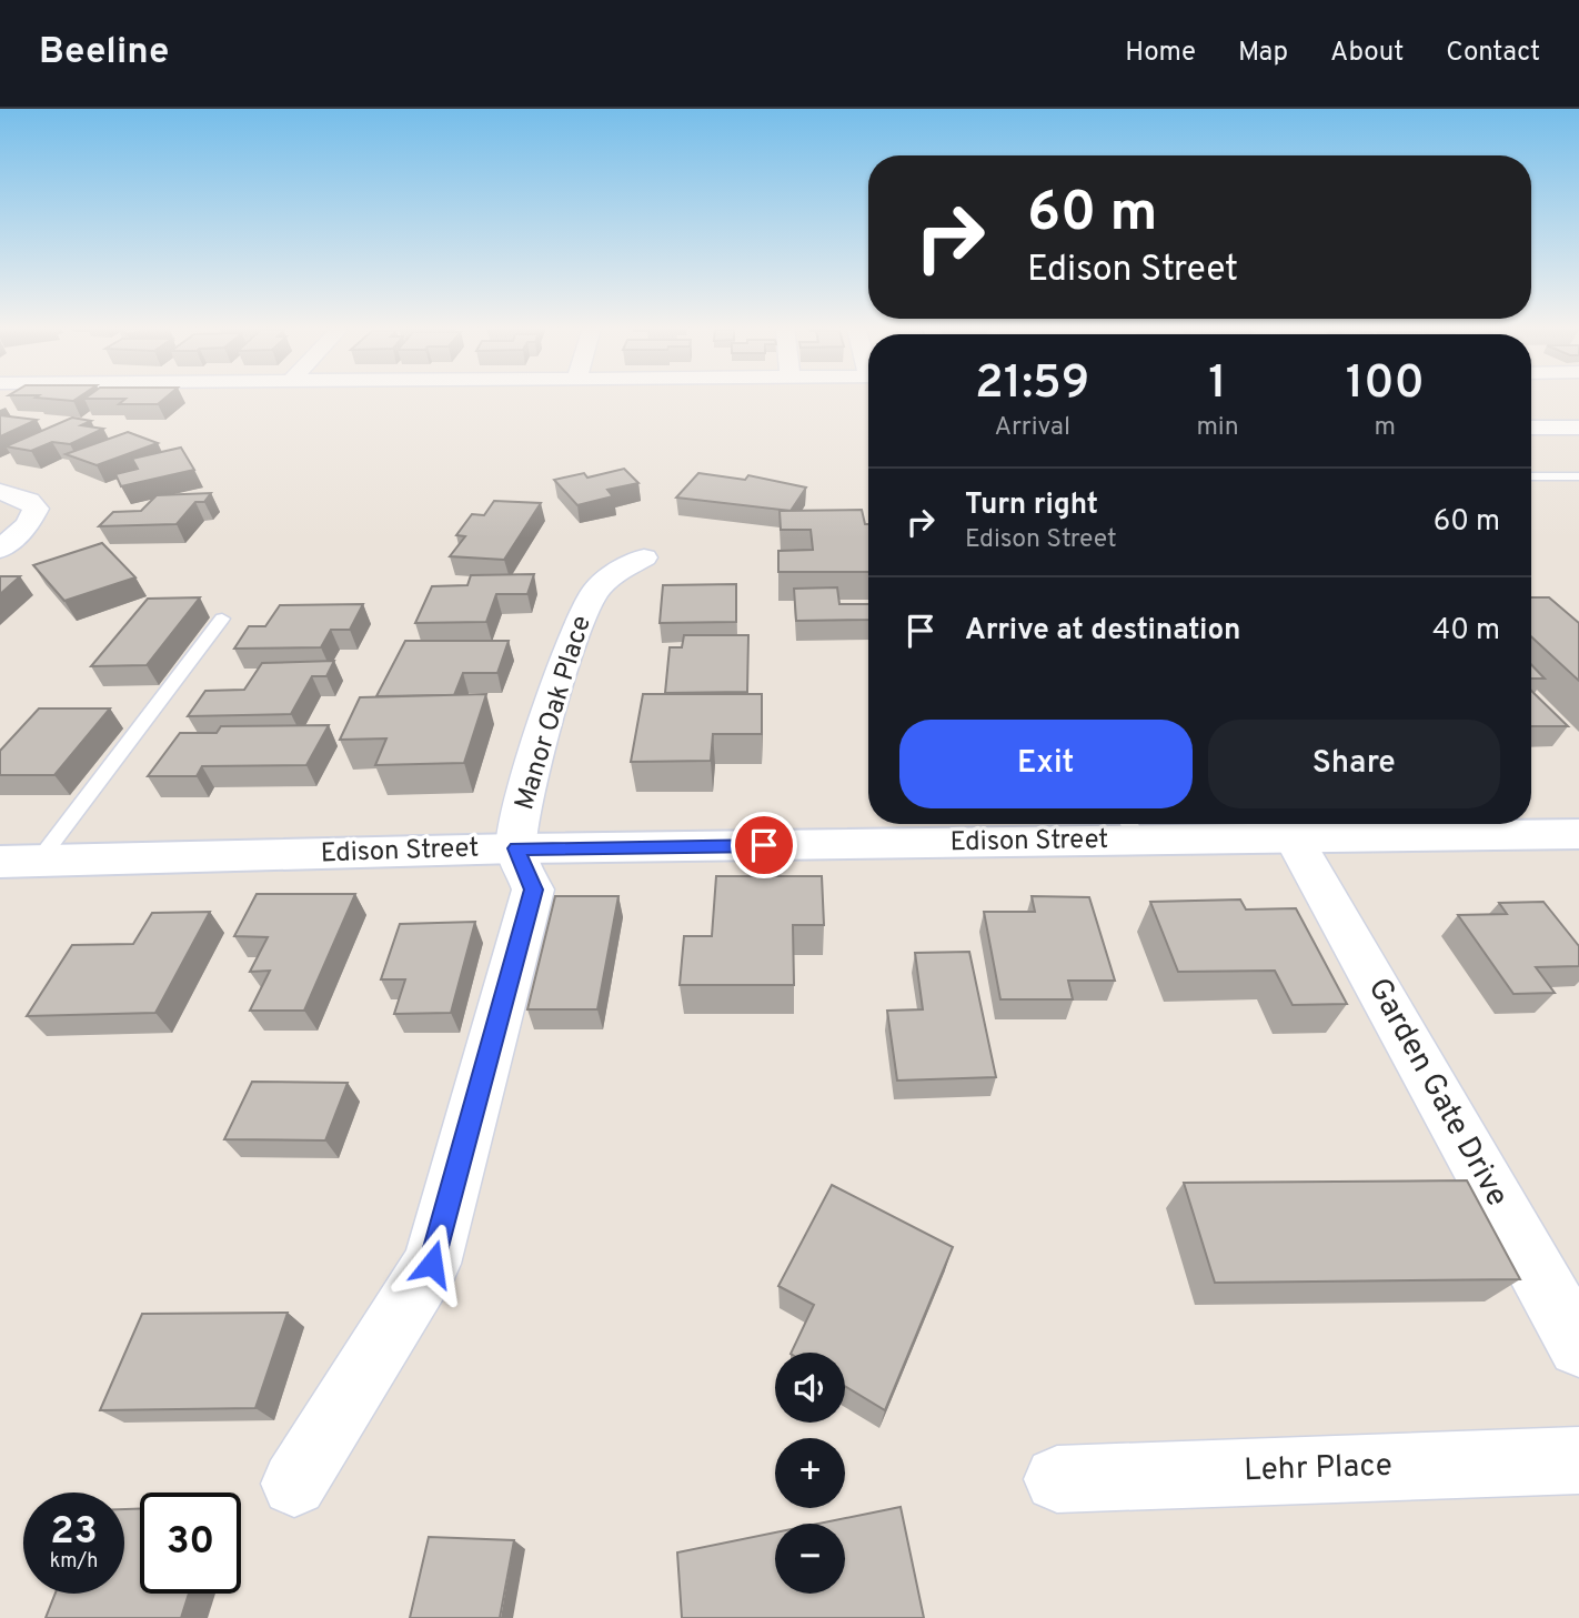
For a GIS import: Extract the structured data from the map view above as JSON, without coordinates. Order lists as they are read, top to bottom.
{
  "streets": {
    "street": [
      "Manor Oak Place",
      "Edison Street",
      "Garden Gate Drive",
      "Lehr Place"
    ]
  },
  "crossings": [
    ["Manor Oak Place", "Edison Street"],
    ["Edison Street", "Garden Gate Drive"]
  ],
  "page": {
    "header": "Beeline",
    "nav": [
      "Home",
      "Map",
      "About",
      "Contact"
    ],
    "turn": ["60 m", "Edison Street"],
    "eta": [
      "21:59",
      "Arrival",
      "1",
      "min",
      "100",
      "m"
    ],
    "list": [
      {
        "name": "Turn right",
        "note": "Edison Street",
        "value": "60 m"
      },
      {
        "name": "Arrive at destination",
        "value": "40 m"
      }
    ],
    "buttons": ["Exit", "Share"],
    "map_buttons": ["+", "−"],
    "speed": "23 km/h",
    "limit": "30"
  }
}
